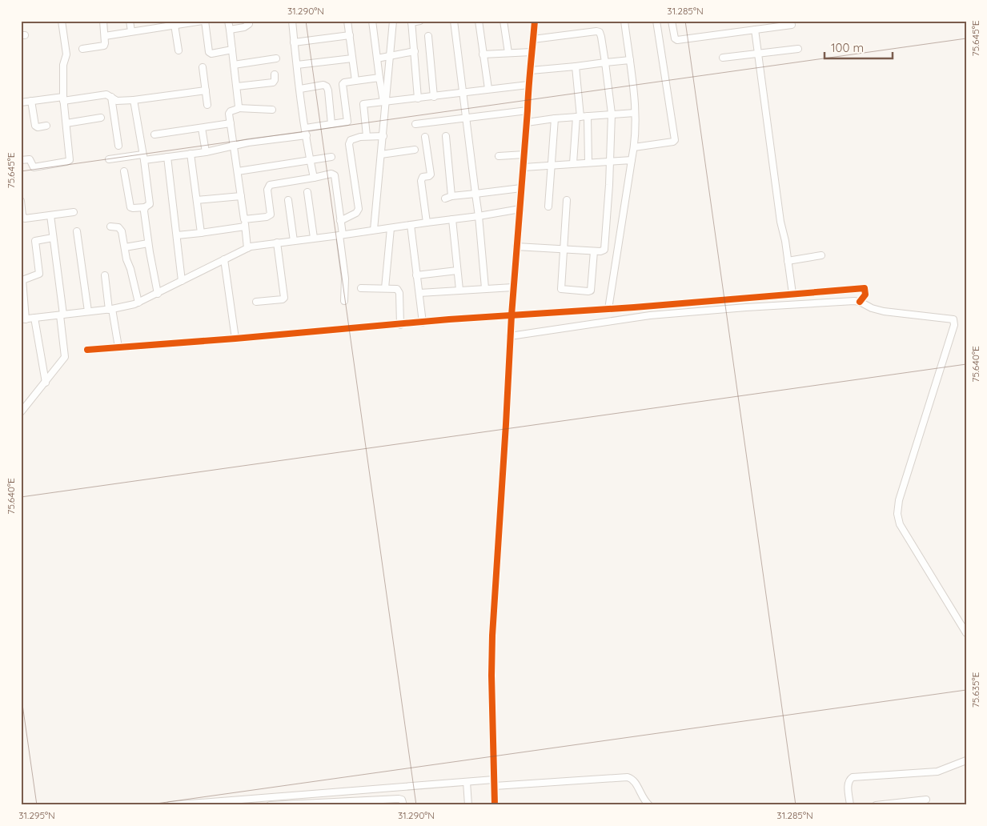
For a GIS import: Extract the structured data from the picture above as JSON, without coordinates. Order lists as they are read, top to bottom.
{
  "scale_bar": "100 m",
  "coordinates": [
    "31.290°N",
    "31.285°N",
    "75.645°E",
    "75.640°E",
    "75.635°E",
    "31.295°N"
  ]
}
